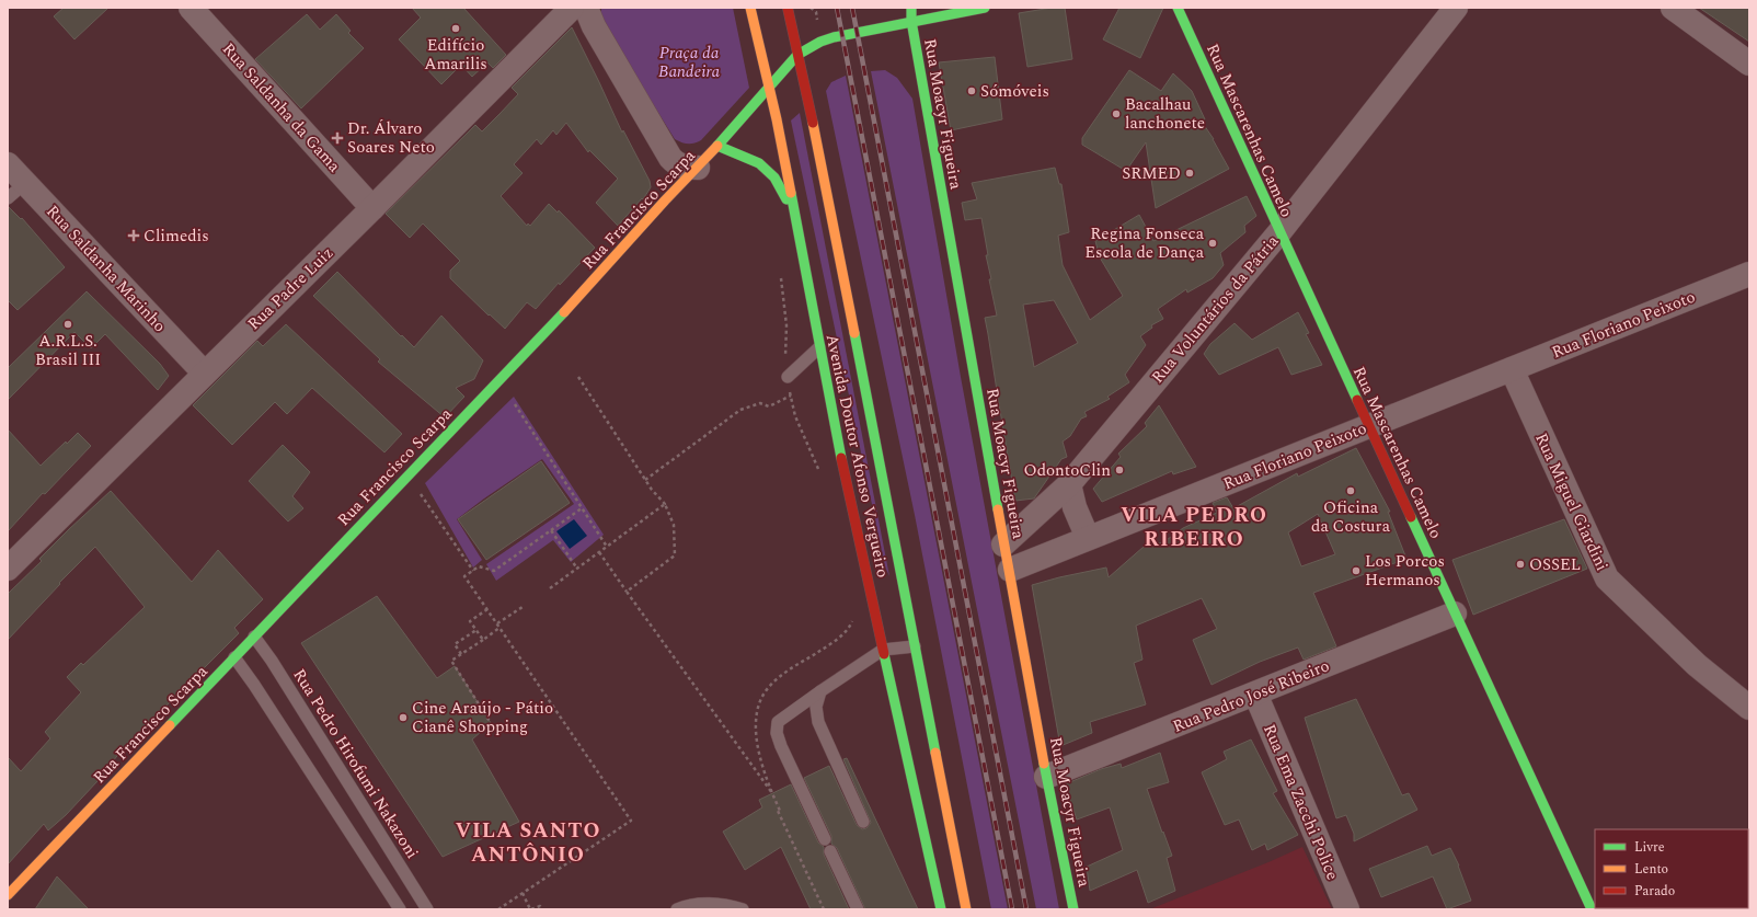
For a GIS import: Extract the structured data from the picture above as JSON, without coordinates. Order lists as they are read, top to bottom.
{
  "streets": {
    "main road": [
      "Rua Moacyr Figueira",
      "Rua Mascarenhas Camelo",
      "Rua Francisco Scarpa",
      "Avenida Doutor Afonso Vergueiro"
    ],
    "street": [
      "Rua Saldanha da Gama",
      "Rua Saldanha Marinho",
      "Rua Padre Luiz",
      "Rua Voluntários da Pátria",
      "Rua Floriano Peixoto",
      "Rua Miguel Giardini",
      "Rua Pedro José Ribeiro",
      "Rua Ema Zacchi Police"
    ],
    "lane": ["Rua Pedro Hirofumi Nakazoni"]
  },
  "crossings": [
    ["Rua Saldanha da Gama", "Rua Padre Luiz"],
    ["Rua Moacyr Figueira", "Rua Francisco Scarpa"],
    ["Rua Moacyr Figueira", "Rua Voluntários da Pátria"],
    ["Rua Moacyr Figueira", "Rua Floriano Peixoto"],
    ["Rua Moacyr Figueira", "Rua Pedro José Ribeiro"],
    ["Rua Mascarenhas Camelo", "Rua Voluntários da Pátria"],
    ["Rua Mascarenhas Camelo", "Rua Floriano Peixoto"],
    ["Rua Mascarenhas Camelo", "Rua Pedro José Ribeiro"],
    ["Rua Francisco Scarpa", "Avenida Doutor Afonso Vergueiro"],
    ["Rua Francisco Scarpa", "Rua Pedro Hirofumi Nakazoni"],
    ["Rua Saldanha Marinho", "Rua Padre Luiz"],
    ["Rua Floriano Peixoto", "Rua Miguel Giardini"],
    ["Rua Pedro José Ribeiro", "Rua Ema Zacchi Police"]
  ],
  "districts": ["VILA PEDRO RIBEIRO", "VILA SANTO ANTÔNIO"],
  "parks": ["Praça da Bandeira"],
  "places": {
    "other": [
      "Edifício Amarilis",
      "Sómóveis",
      "Bacalhau lanchonete",
      "SRMED",
      "Regina Fonseca Escola de Dança",
      "A.R.L.S. Brasil III",
      "OdontoClin",
      "Oficina da Costura",
      "OSSEL",
      "Los Porcos Hermanos",
      "Cine Araújo - Pátio Cianê Shopping"
    ],
    "health": ["Dr. Álvaro Soares Neto", "Climedis"]
  },
  "legend": ["Livre", "Lento", "Parado"]
}
